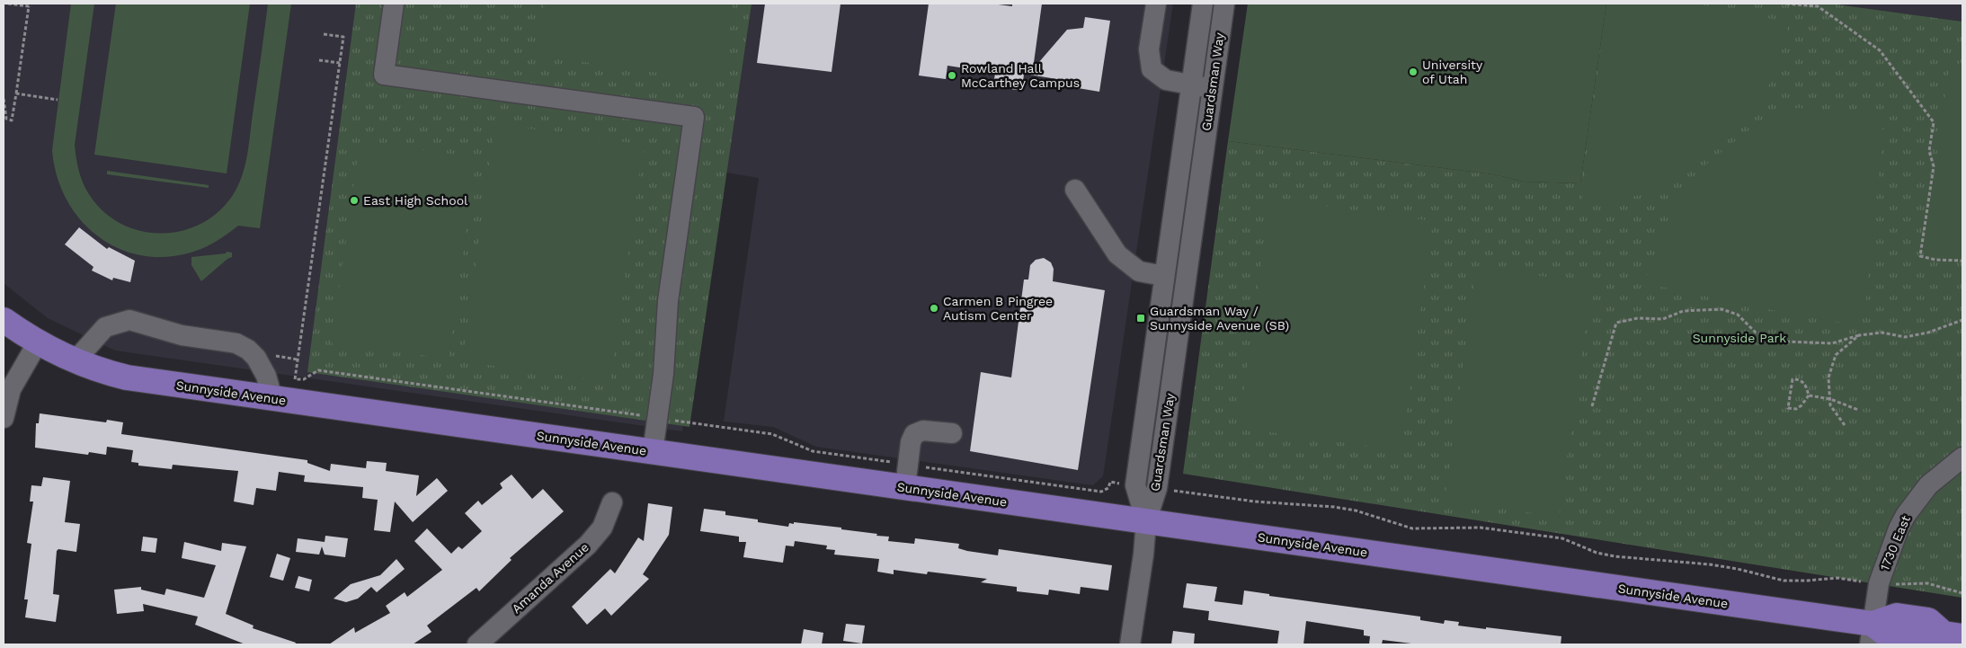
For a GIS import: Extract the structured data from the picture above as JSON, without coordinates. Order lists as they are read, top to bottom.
{
  "streets": {
    "main road": ["Sunnyside Avenue"],
    "street": ["Guardsman Way", "1730 East", "Amanda Avenue"]
  },
  "crossings": [
    ["Guardsman Way", "Sunnyside Avenue"],
    ["Sunnyside Avenue", "1730 East"]
  ],
  "parks": ["Sunnyside Park"],
  "places": {
    "other": [
      "University of Utah",
      "Rowland Hall McCarthey Campus",
      "East High School",
      "Carmen B Pingree Autism Center"
    ],
    "transit": ["Guardsman Way / Sunnyside Avenue (SB)"]
  }
}
